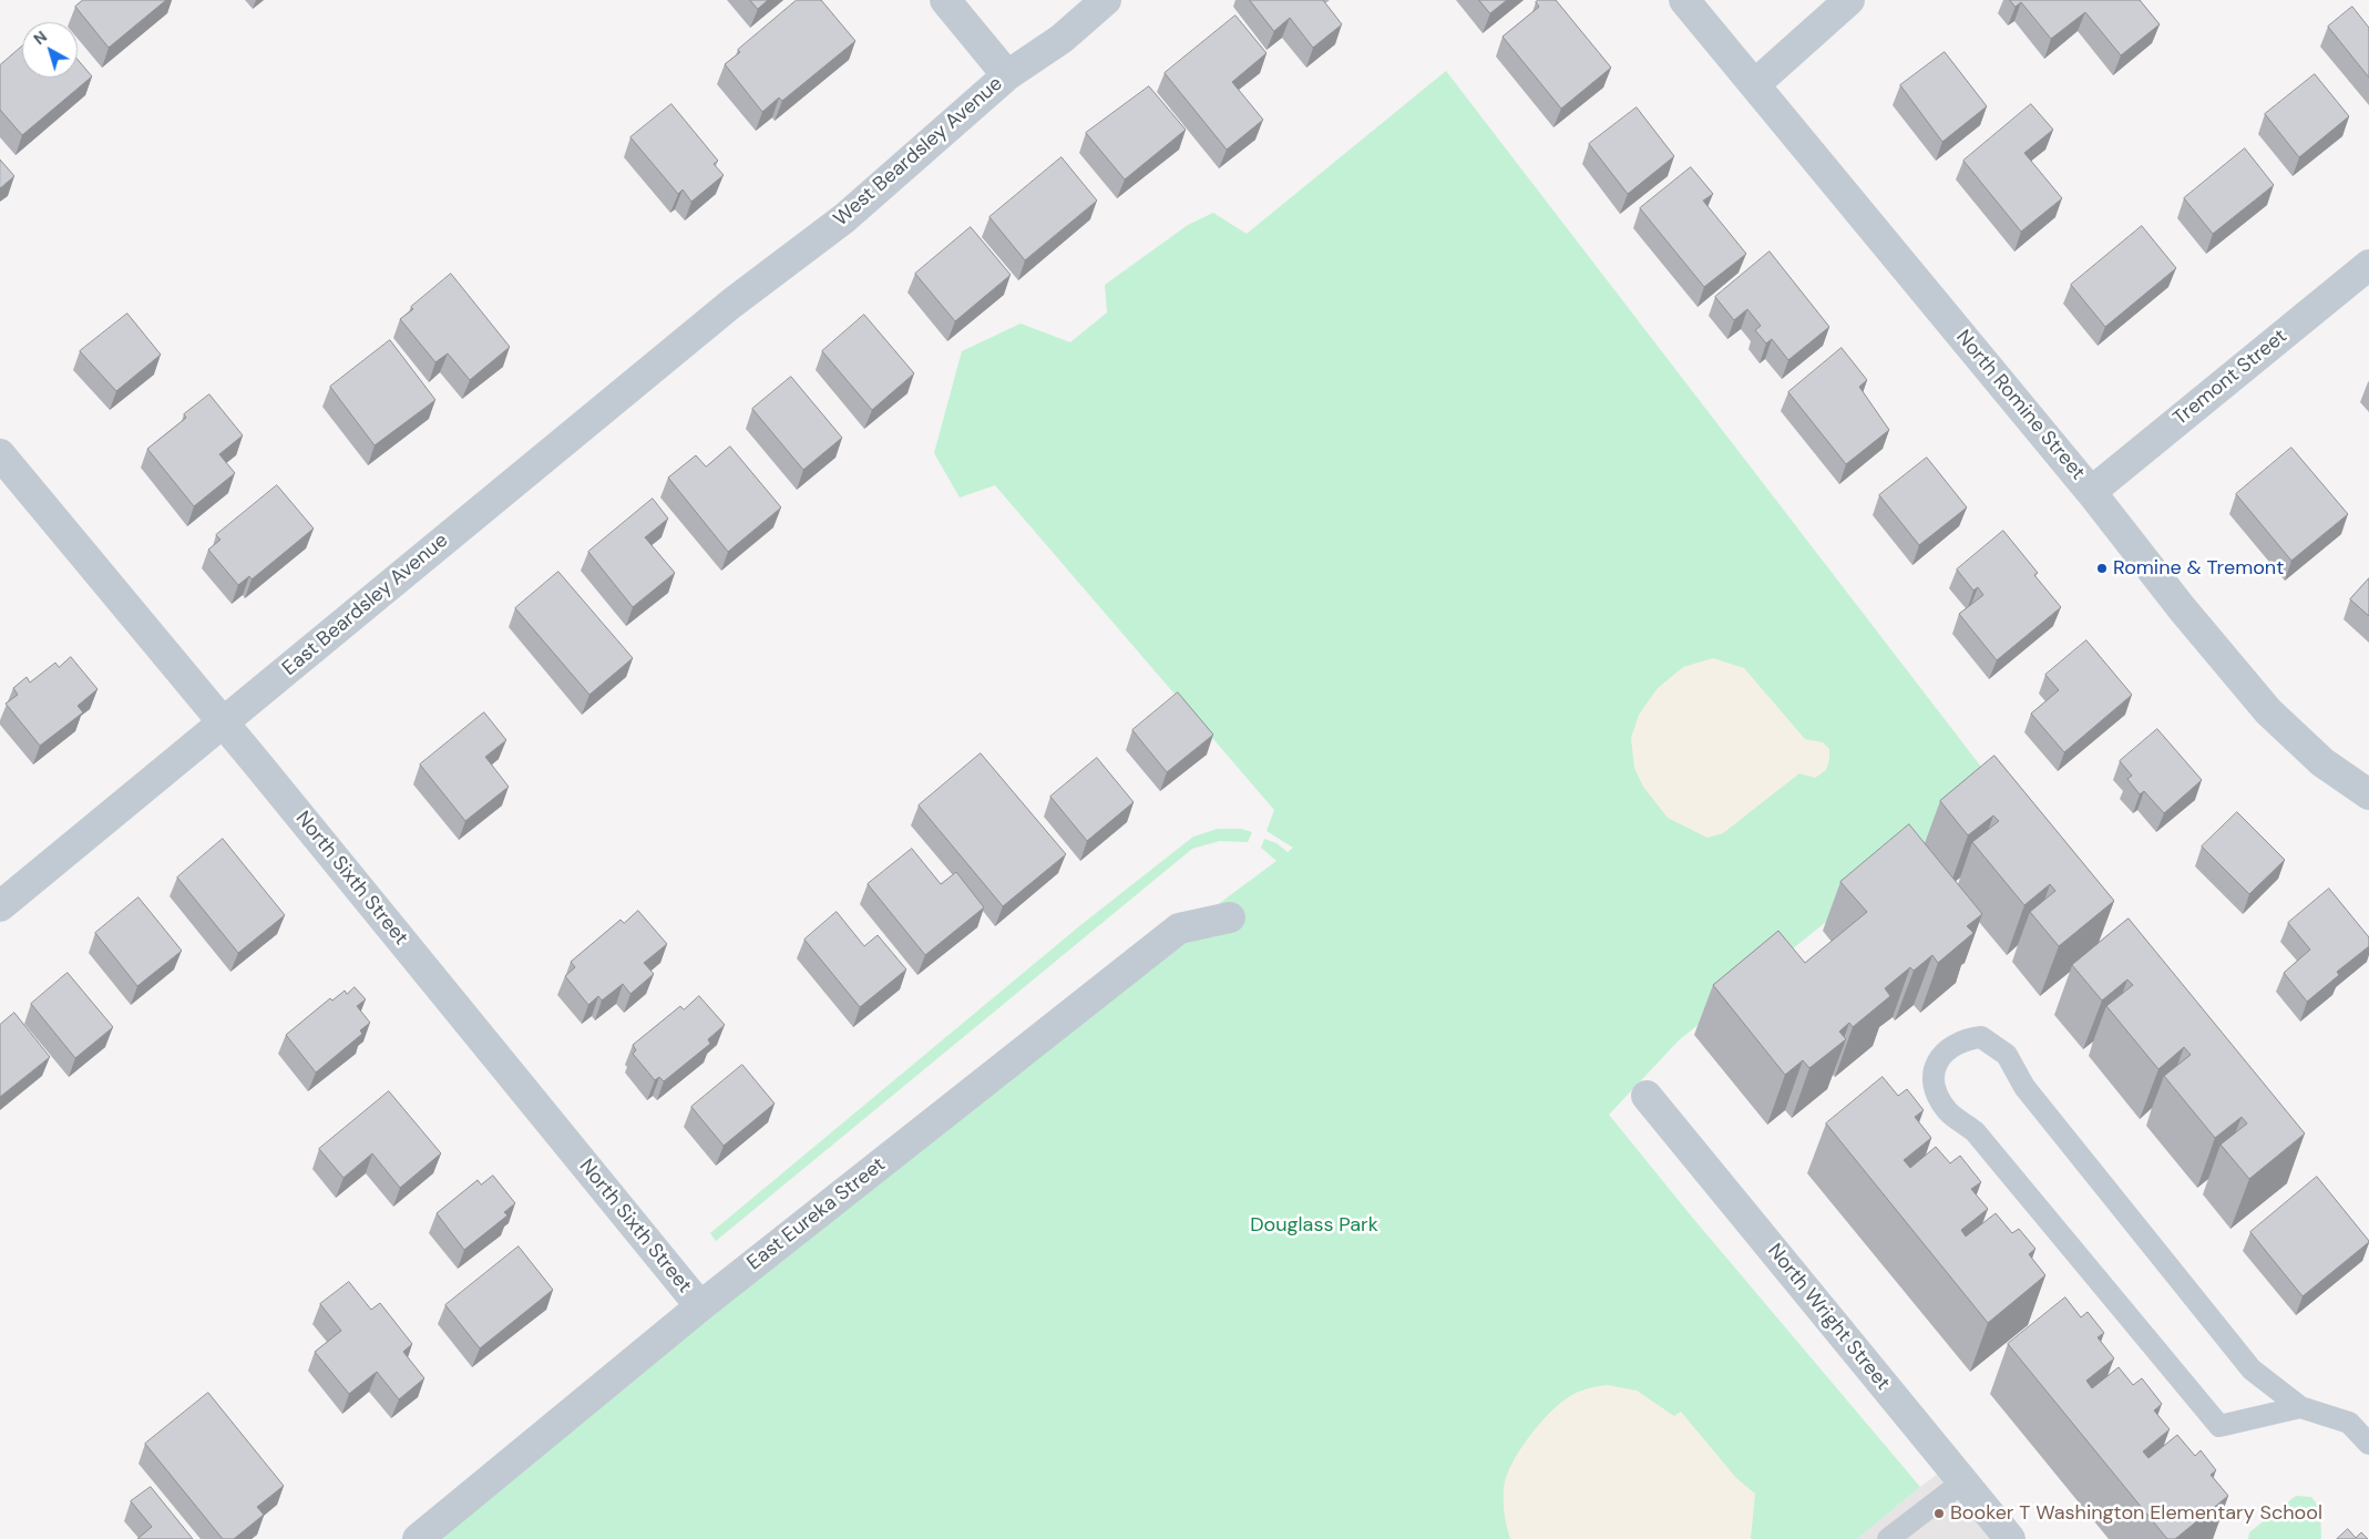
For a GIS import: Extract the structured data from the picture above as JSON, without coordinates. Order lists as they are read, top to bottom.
{
  "streets": {
    "street": [
      "West Beardsley Avenue",
      "Tremont Street",
      "North Romine Street",
      "East Beardsley Avenue",
      "North Sixth Street",
      "East Eureka Street",
      "North Wright Street"
    ]
  },
  "crossings": [
    ["West Beardsley Avenue", "East Beardsley Avenue"],
    ["Tremont Street", "North Romine Street"],
    ["East Beardsley Avenue", "North Sixth Street"],
    ["North Sixth Street", "East Eureka Street"]
  ],
  "parks": ["Douglass Park"],
  "places": ["Romine & Tremont", "Booker T Washington Elementary School"],
  "north": "top left"
}
